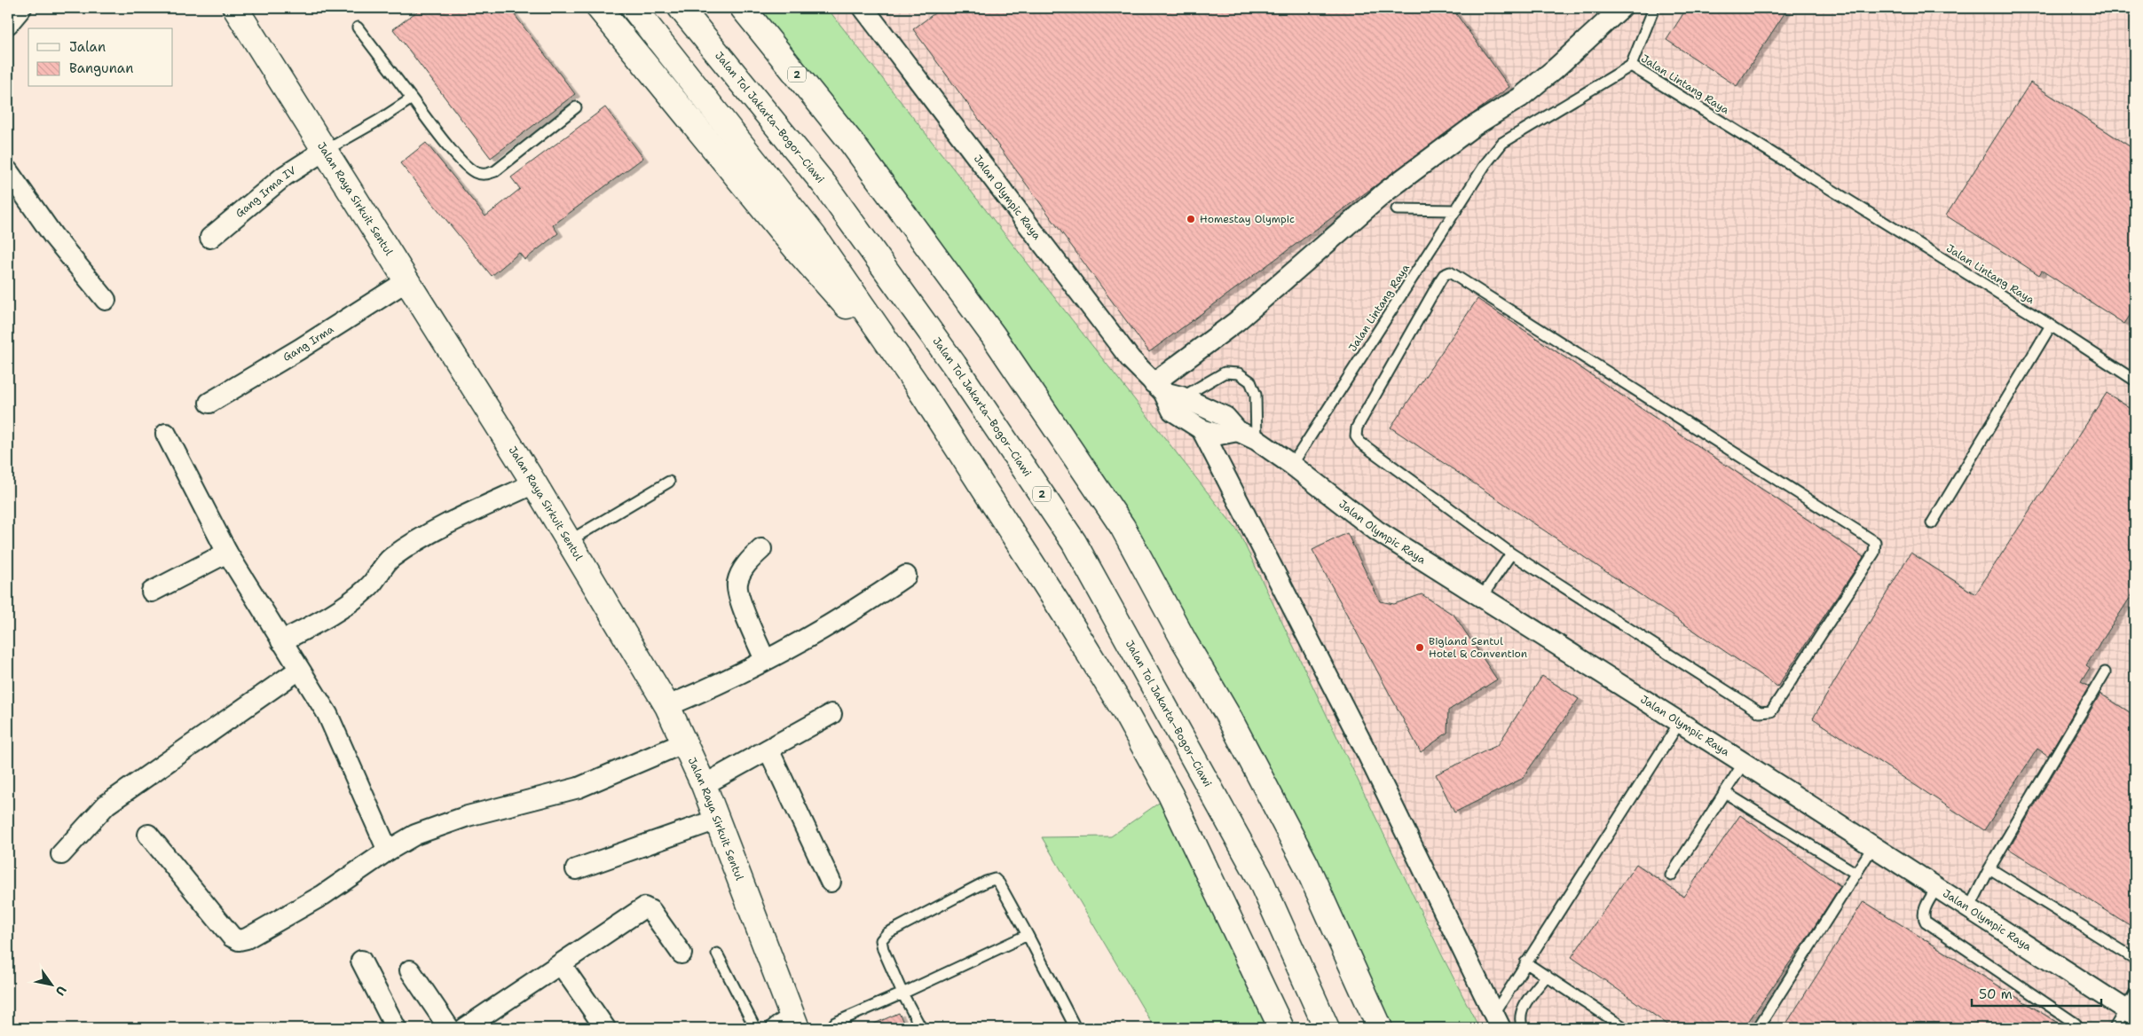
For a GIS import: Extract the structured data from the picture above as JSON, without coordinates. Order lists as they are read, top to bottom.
{
  "streets": {
    "main road": ["2", "Jalan Tol Jakarta–Bogor–Ciawi", "Jalan Raya Sirkuit Sentul"],
    "street": ["Gang Irma IV", "Jalan Olympic Raya", "Gang Irma"],
    "lane": ["Jalan Lintang Raya"]
  },
  "crossings": [
    ["Jalan Lintang Raya", "Jalan Olympic Raya"],
    ["Gang Irma IV", "Jalan Raya Sirkuit Sentul"],
    ["Jalan Raya Sirkuit Sentul", "Gang Irma"]
  ],
  "places": ["Homestay Olympic", "Bigland Sentul Hotel & Convention"],
  "legend": ["Jalan", "Bangunan"],
  "scale_bar": "50 m",
  "north": "bottom right"
}
